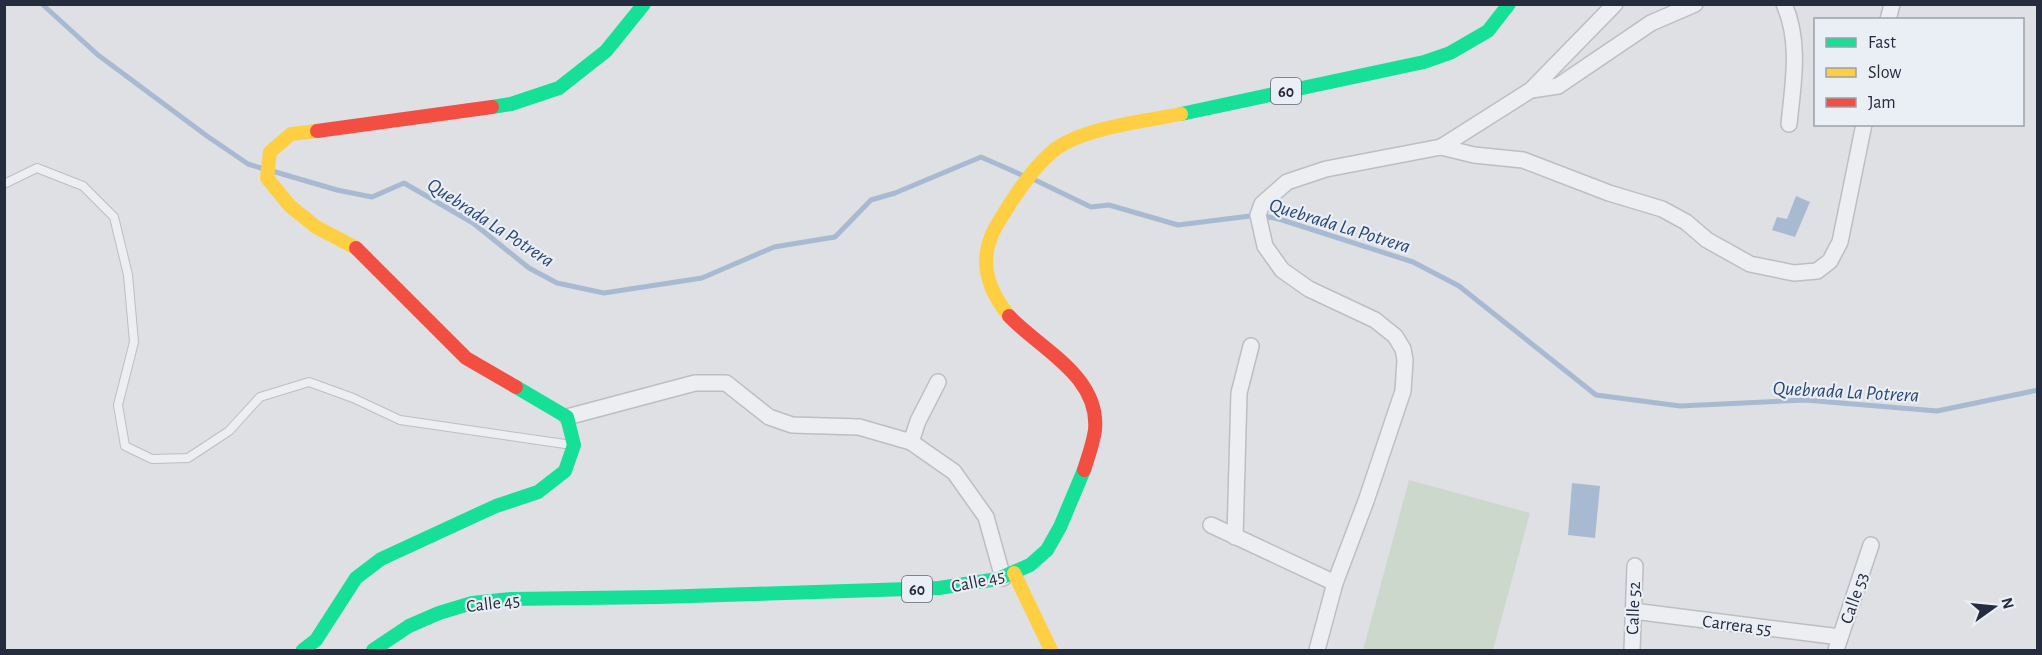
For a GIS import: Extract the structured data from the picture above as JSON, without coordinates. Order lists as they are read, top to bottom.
{
  "streets": {
    "main road": ["60", "Calle 45"],
    "street": ["Calle 53", "Calle 52", "Carrera 55"]
  },
  "crossings": [
    ["Calle 53", "Carrera 55"],
    ["Calle 52", "Carrera 55"]
  ],
  "water": ["Quebrada La Potrera"],
  "legend": ["Fast", "Slow", "Jam"],
  "north": "right"
}
